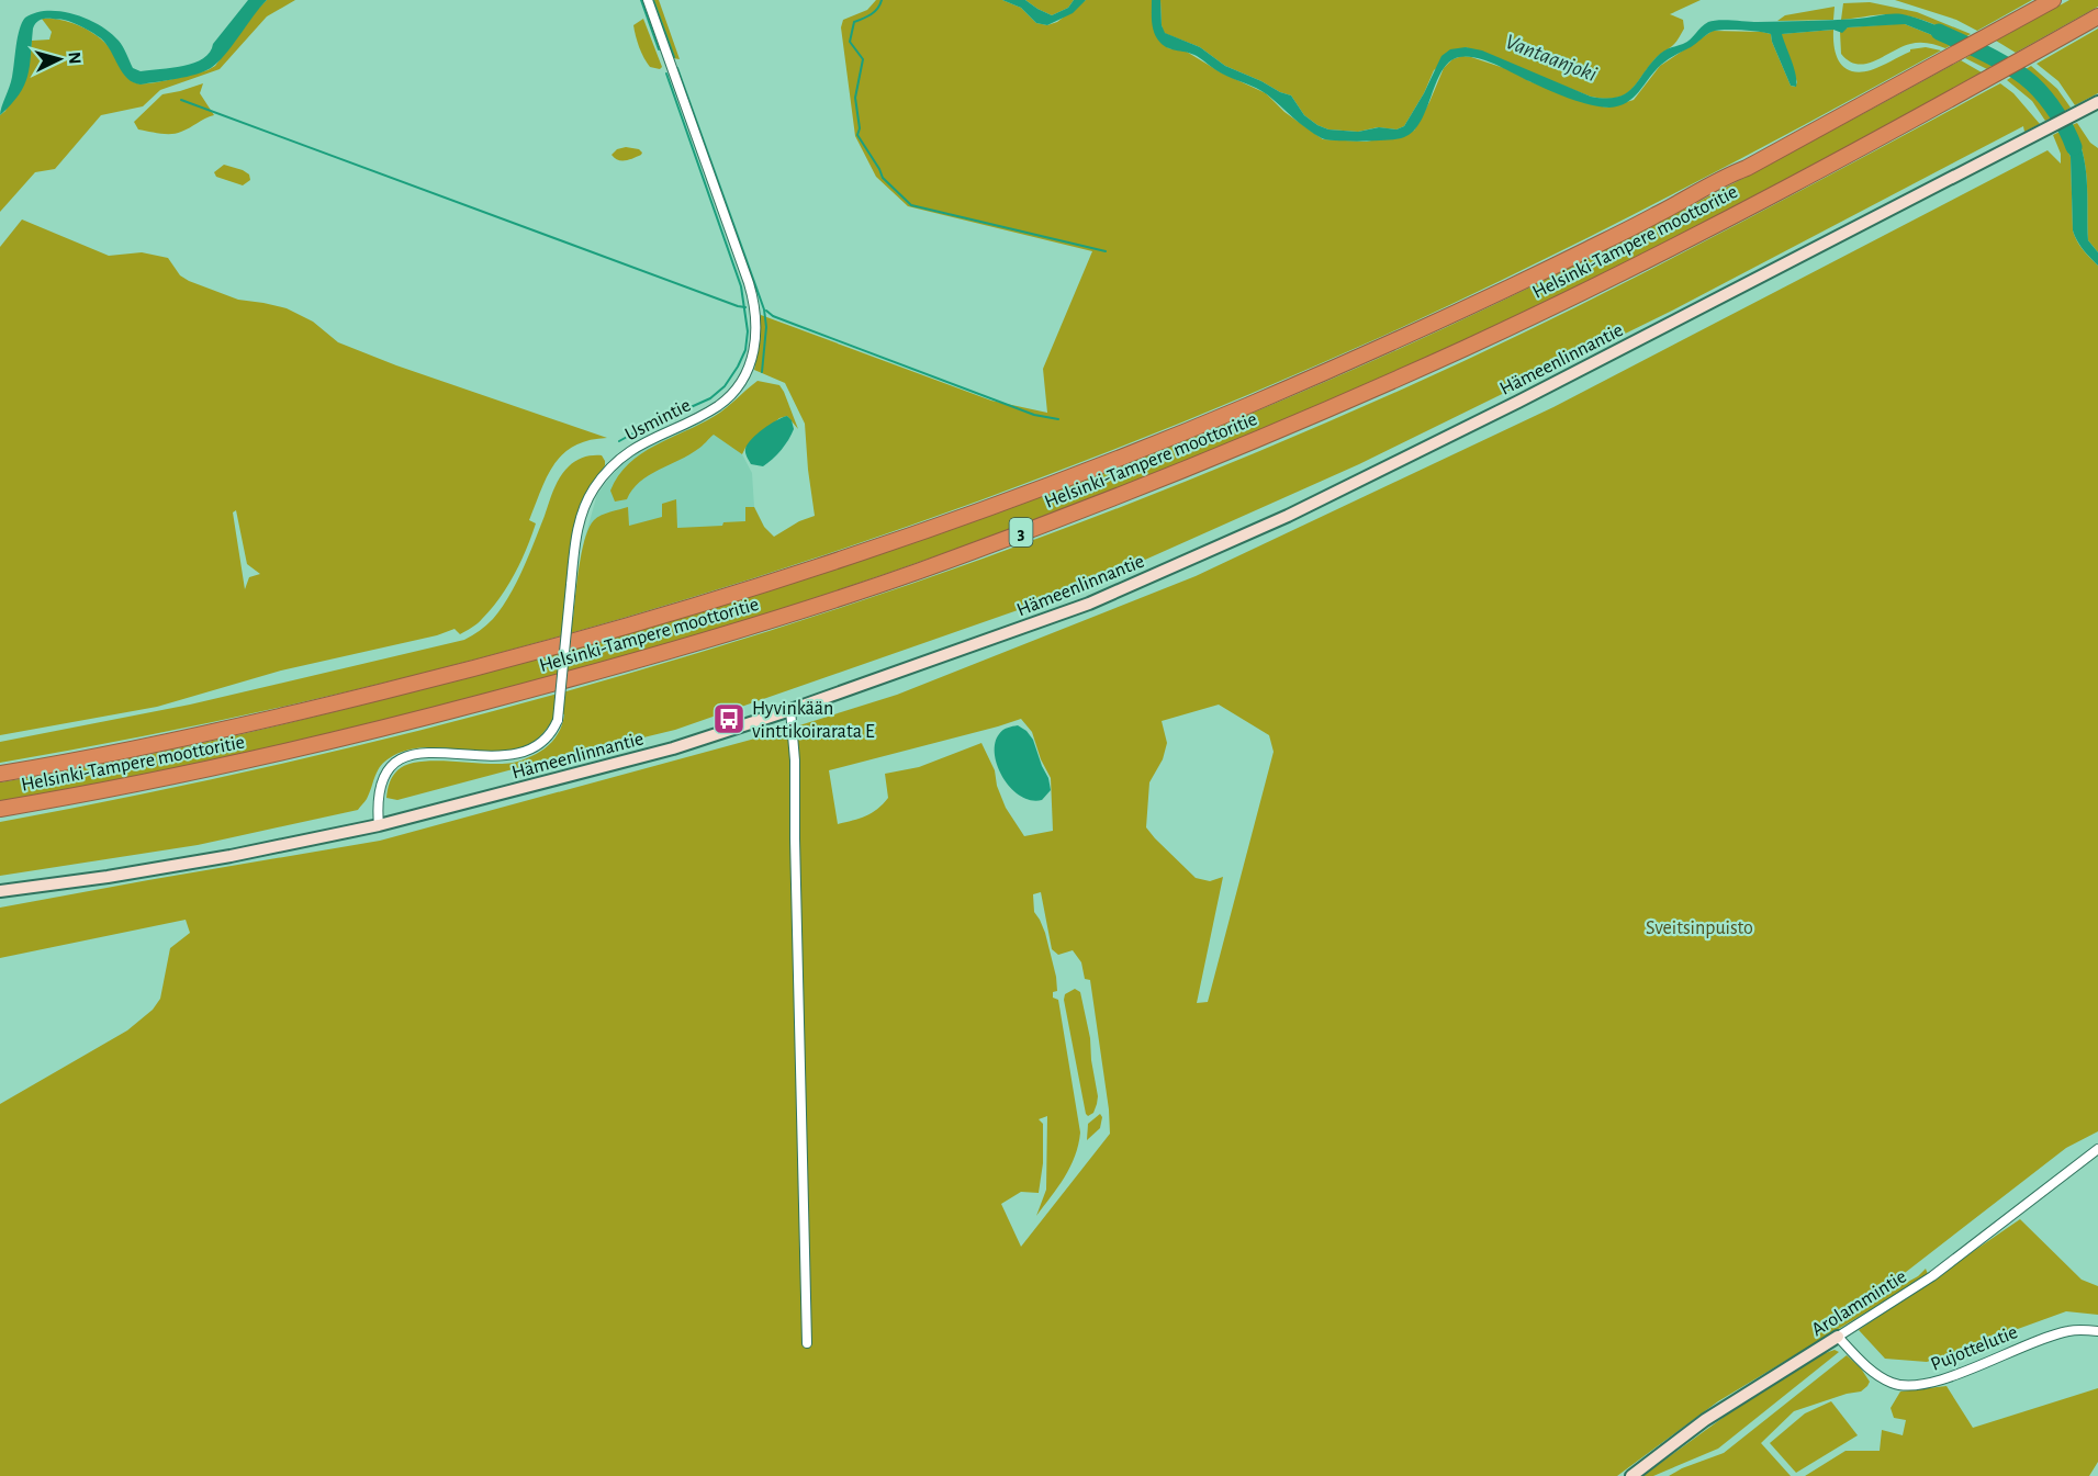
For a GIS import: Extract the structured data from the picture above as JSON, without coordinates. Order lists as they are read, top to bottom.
{
  "streets": {
    "highway": ["Helsinki-Tampere moottoritie", "3"],
    "main road": ["Hämeenlinnantie", "Arolammintie"],
    "street": ["Usmintie", "Pujottelutie"]
  },
  "crossings": [
    ["Hämeenlinnantie", "Usmintie"],
    ["Arolammintie", "Pujottelutie"]
  ],
  "water": ["Vantaanjoki"],
  "parks": ["Sveitsinpuisto"],
  "places": {
    "bus stop": ["Hyvinkään vinttikoirarata E"]
  },
  "north": "right"
}
